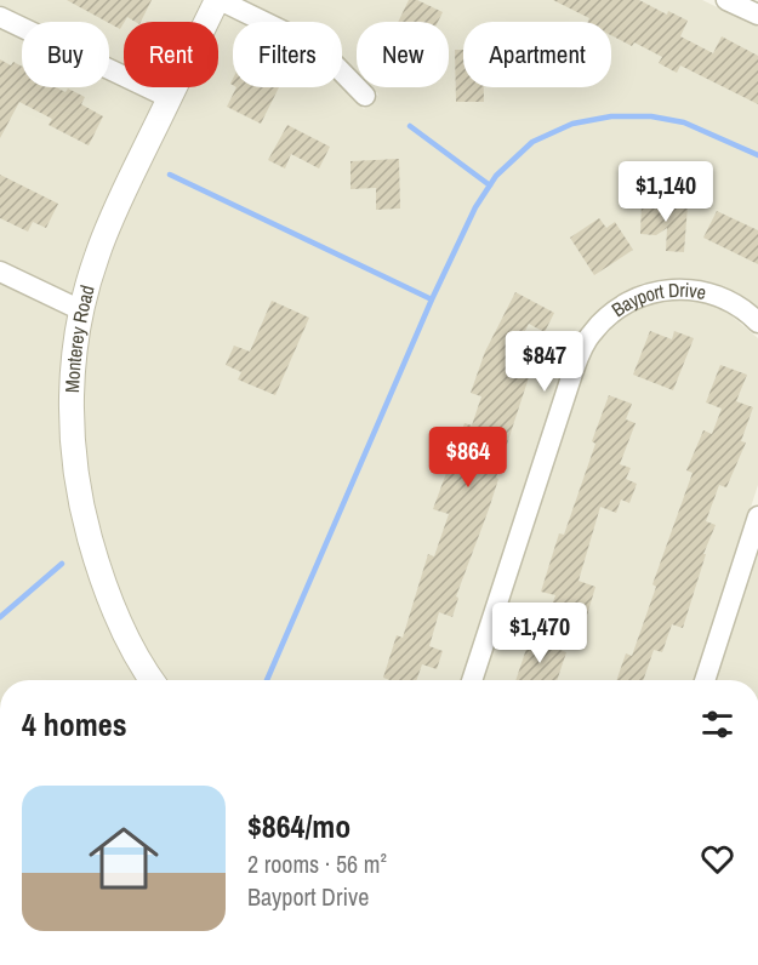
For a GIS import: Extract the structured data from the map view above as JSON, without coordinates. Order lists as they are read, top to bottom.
{
  "streets": {
    "street": ["Bayport Drive", "Monterey Road"]
  },
  "page": {
    "chip": [
      "Buy",
      "Rent",
      "Filters",
      "New",
      "Apartment"
    ],
    "price": [
      "$1,140",
      "$847",
      "$864",
      "$1,470"
    ],
    "heading": "4 homes",
    "list": [
      {
        "name": "$864/mo",
        "note": "2 rooms · 56 m² · Bayport Drive"
      }
    ]
  }
}
